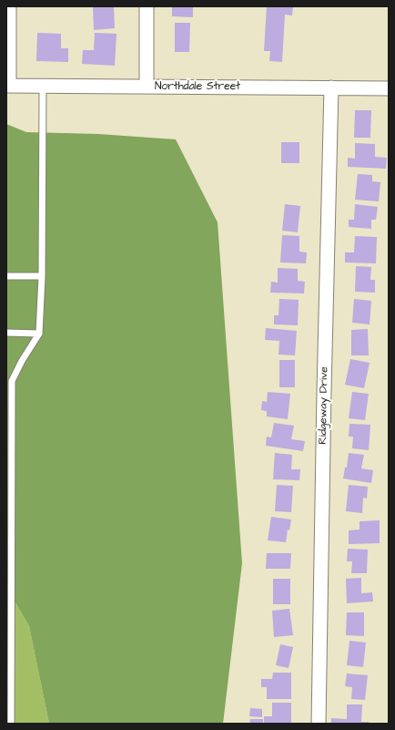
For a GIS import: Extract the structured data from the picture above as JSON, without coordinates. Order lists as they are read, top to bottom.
{
  "streets": {
    "street": ["Northdale Street", "Ridgeway Drive"]
  },
  "crossings": [
    ["Northdale Street", "Ridgeway Drive"]
  ]
}
